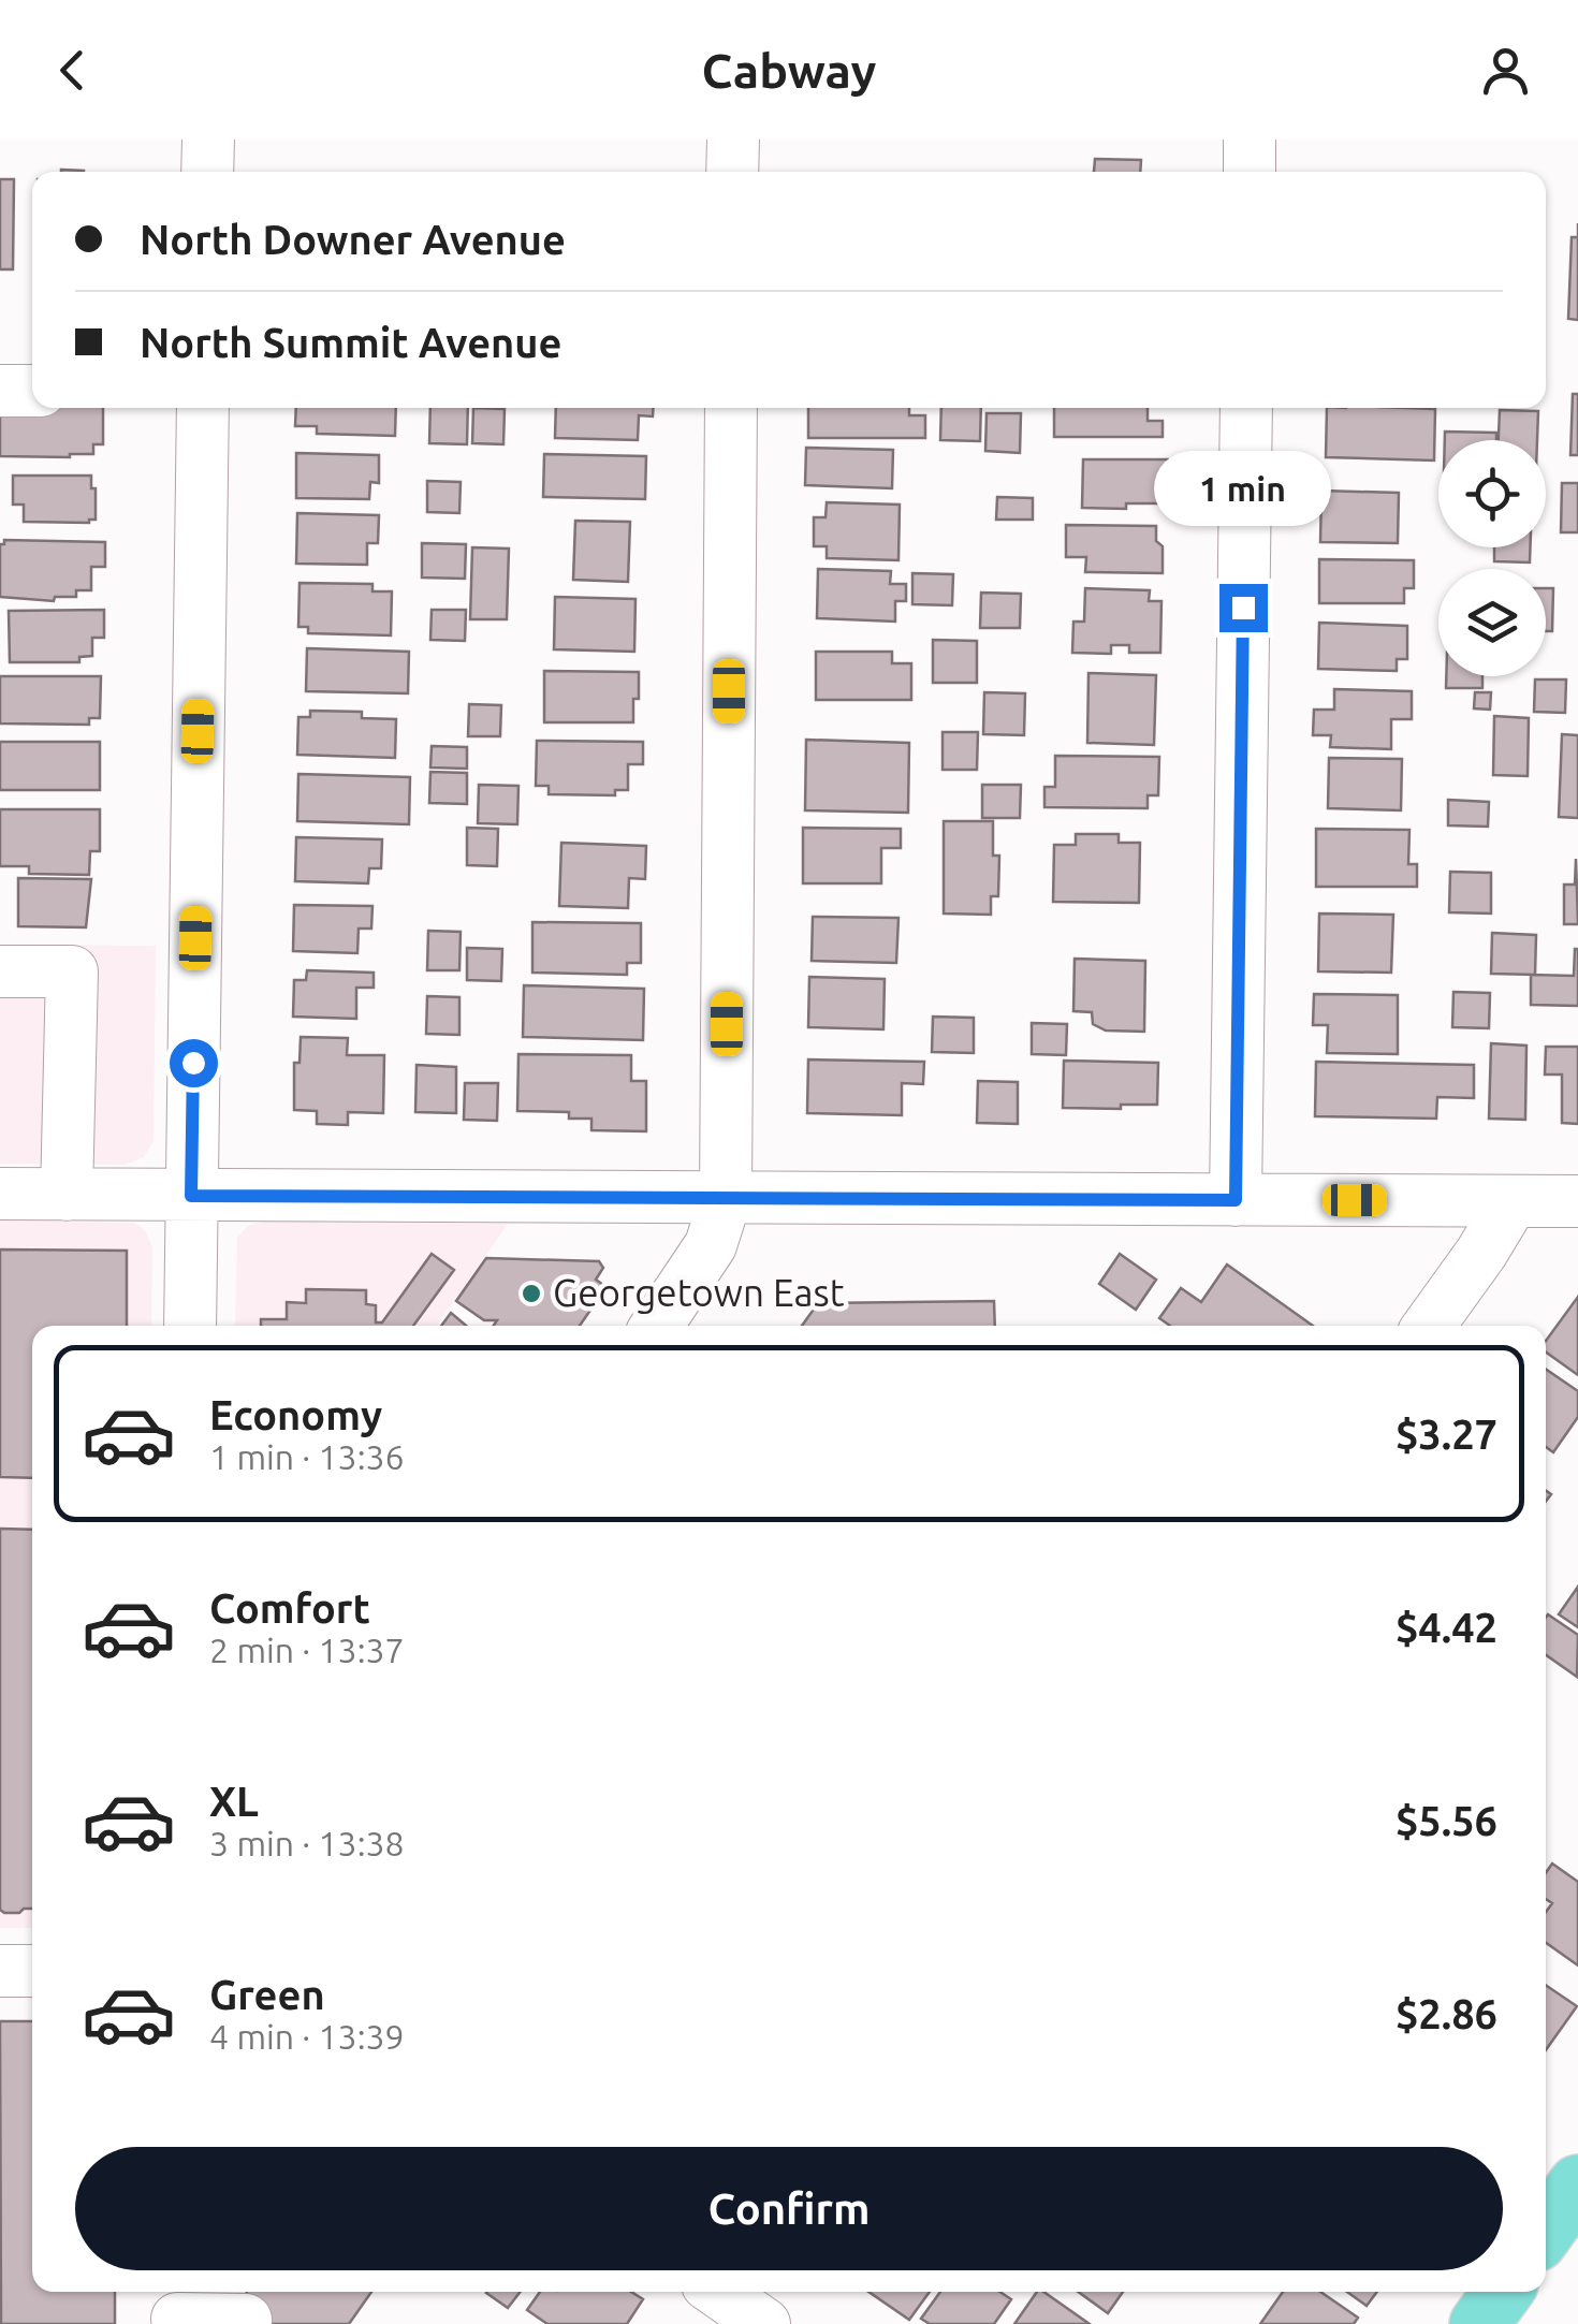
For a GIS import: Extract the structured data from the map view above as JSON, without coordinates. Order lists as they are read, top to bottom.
{
  "places": ["Georgetown East"],
  "page": {
    "header": "Cabway",
    "banner": ["North Downer Avenue", "North Summit Avenue"],
    "bubble": "1 min",
    "list": [
      {
        "name": "Economy",
        "note": "1 min · 13:36",
        "value": "$3.27"
      },
      {
        "name": "Comfort",
        "note": "2 min · 13:37",
        "value": "$4.42"
      },
      {
        "name": "XL",
        "note": "3 min · 13:38",
        "value": "$5.56"
      },
      {
        "name": "Green",
        "note": "4 min · 13:39",
        "value": "$2.86"
      }
    ],
    "buttons": "Confirm"
  }
}
